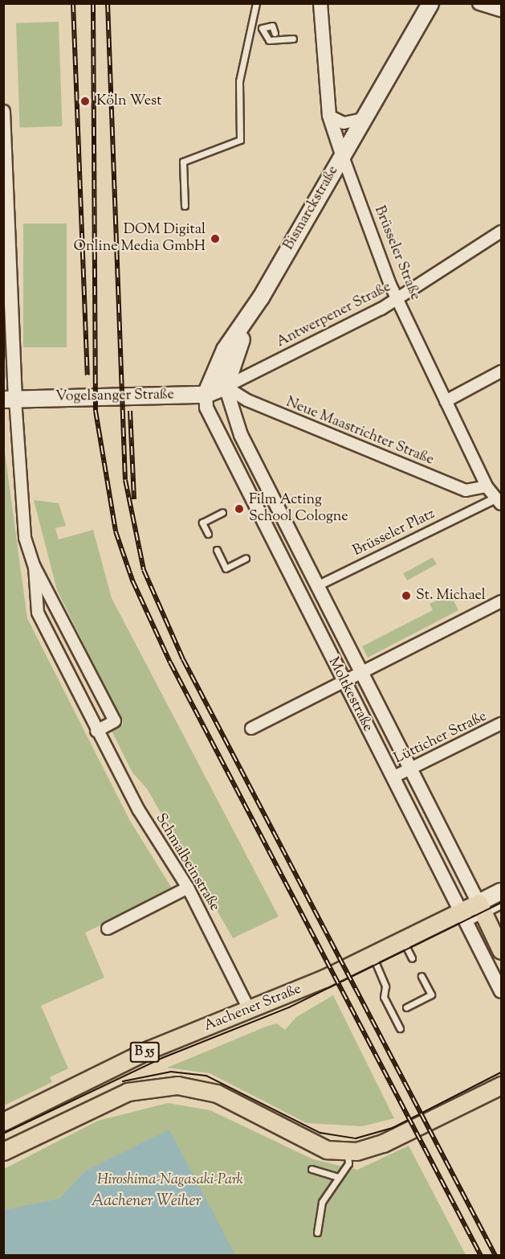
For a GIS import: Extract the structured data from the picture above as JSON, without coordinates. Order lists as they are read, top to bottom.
{
  "streets": {
    "main road": [
      "Bismarckstraße",
      "Vogelsanger Straße",
      "Moltkestraße",
      "Aachener Straße",
      "B 55"
    ],
    "street": [
      "Brüsseler Straße",
      "Antwerpener Straße",
      "Neue Maastrichter Straße",
      "Brüsseler Platz",
      "Lütticher Straße",
      "Schmalbeinstraße"
    ]
  },
  "crossings": [
    ["Bismarckstraße", "Brüsseler Straße"],
    ["Bismarckstraße", "Antwerpener Straße"],
    ["Bismarckstraße", "Vogelsanger Straße"],
    ["Bismarckstraße", "Neue Maastrichter Straße"],
    ["Bismarckstraße", "Moltkestraße"],
    ["Brüsseler Straße", "Antwerpener Straße"],
    ["Brüsseler Straße", "Neue Maastrichter Straße"],
    ["Brüsseler Straße", "Brüsseler Platz"],
    ["Antwerpener Straße", "Vogelsanger Straße"],
    ["Antwerpener Straße", "Neue Maastrichter Straße"],
    ["Antwerpener Straße", "Moltkestraße"],
    ["Vogelsanger Straße", "Neue Maastrichter Straße"],
    ["Vogelsanger Straße", "Moltkestraße"],
    ["Vogelsanger Straße", "Schmalbeinstraße"],
    ["Neue Maastrichter Straße", "Moltkestraße"],
    ["Brüsseler Platz", "Moltkestraße"],
    ["Moltkestraße", "Lütticher Straße"],
    ["Moltkestraße", "Aachener Straße"],
    ["Schmalbeinstraße", "Aachener Straße"]
  ],
  "water": ["Aachener Weiher"],
  "parks": ["Hiroshima-Nagasaki-Park"],
  "places": [
    "Köln West",
    "DOM Digital Online Media GmbH",
    "Film Acting School Cologne",
    "St. Michael"
  ]
}
